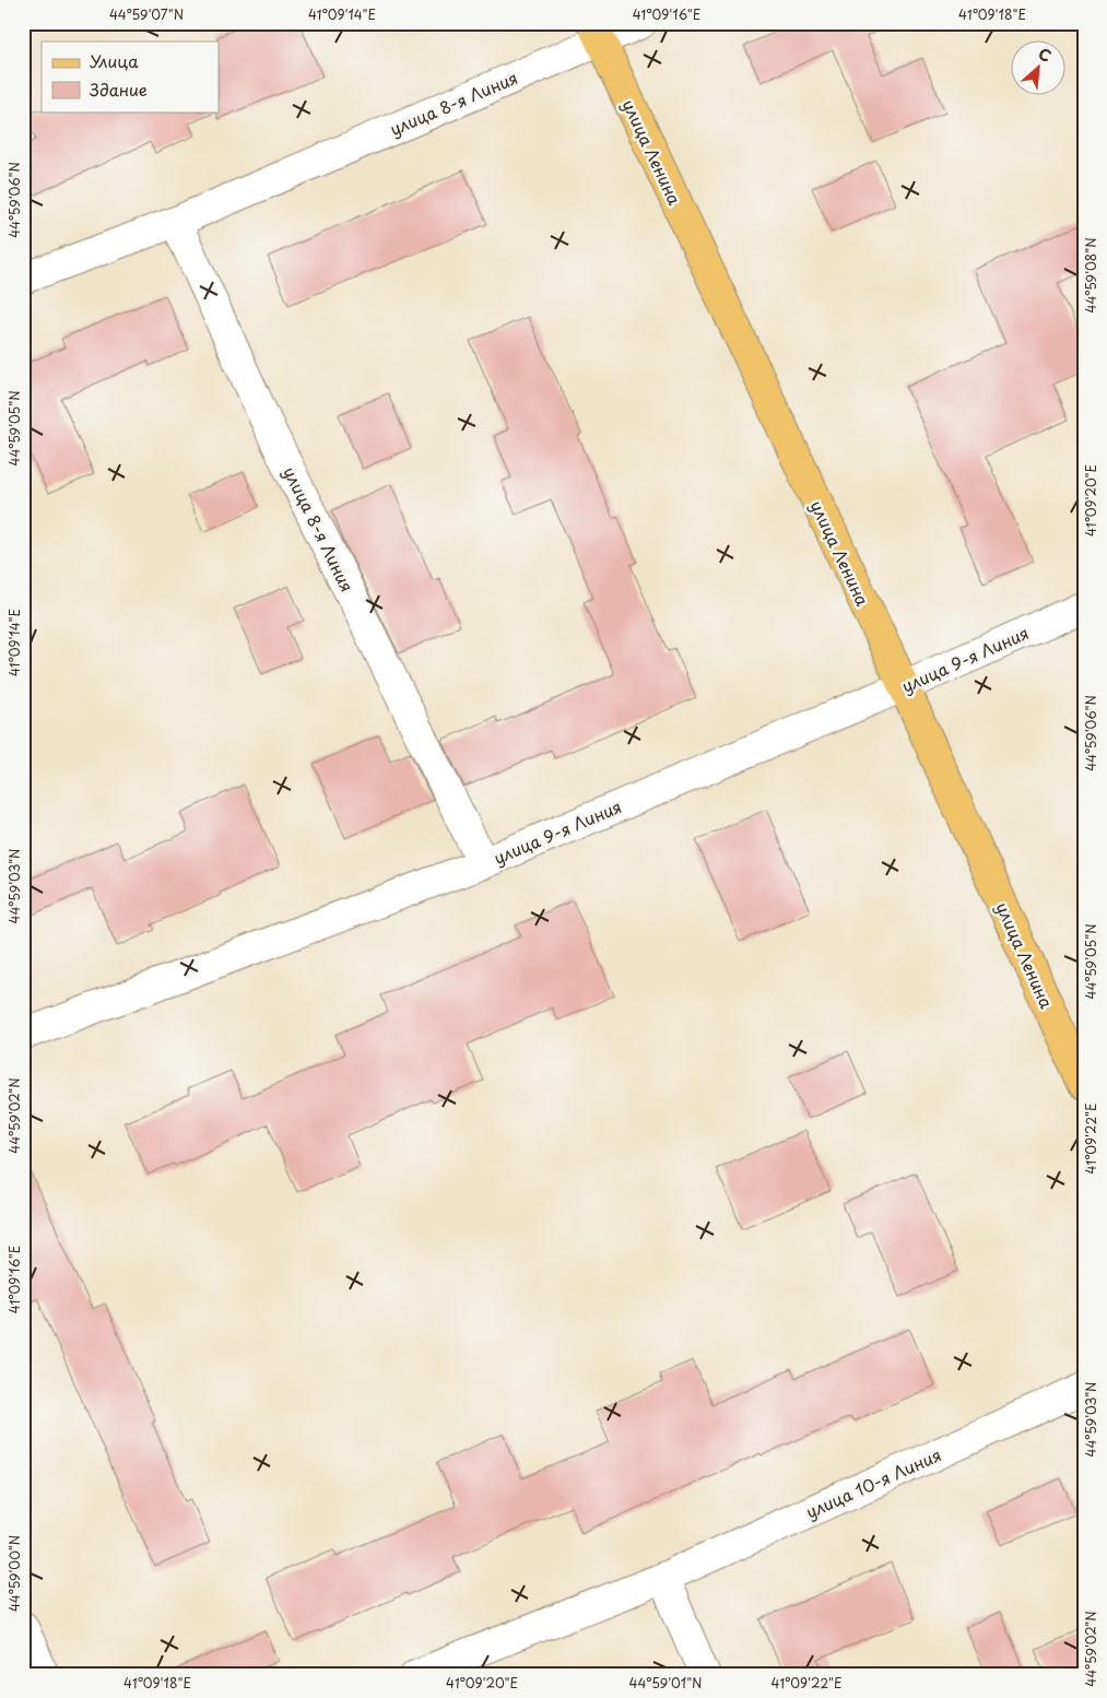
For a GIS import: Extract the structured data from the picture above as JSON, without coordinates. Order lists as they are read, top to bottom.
{
  "streets": {
    "main road": ["улица Ленина"],
    "street": ["улица 8-я Линия", "улица 9-я Линия", "улица 10-я Линия"]
  },
  "crossings": [
    ["улица 8-я Линия", "улица Ленина"],
    ["улица 8-я Линия", "улица 9-я Линия"],
    ["улица Ленина", "улица 9-я Линия"]
  ],
  "legend": ["Улица", "Здание"],
  "north": "top right",
  "coordinates": [
    "44°59'07\"N",
    "41°09'14\"E",
    "41°09'16\"E",
    "41°09'18\"E",
    "44°59'06\"N",
    "44°59'08\"N",
    "44°59'05\"N",
    "41°09'20\"E",
    "44°59'03\"N",
    "44°59'02\"N",
    "41°09'22\"E",
    "44°59'00\"N",
    "44°59'01\"N"
  ]
}
